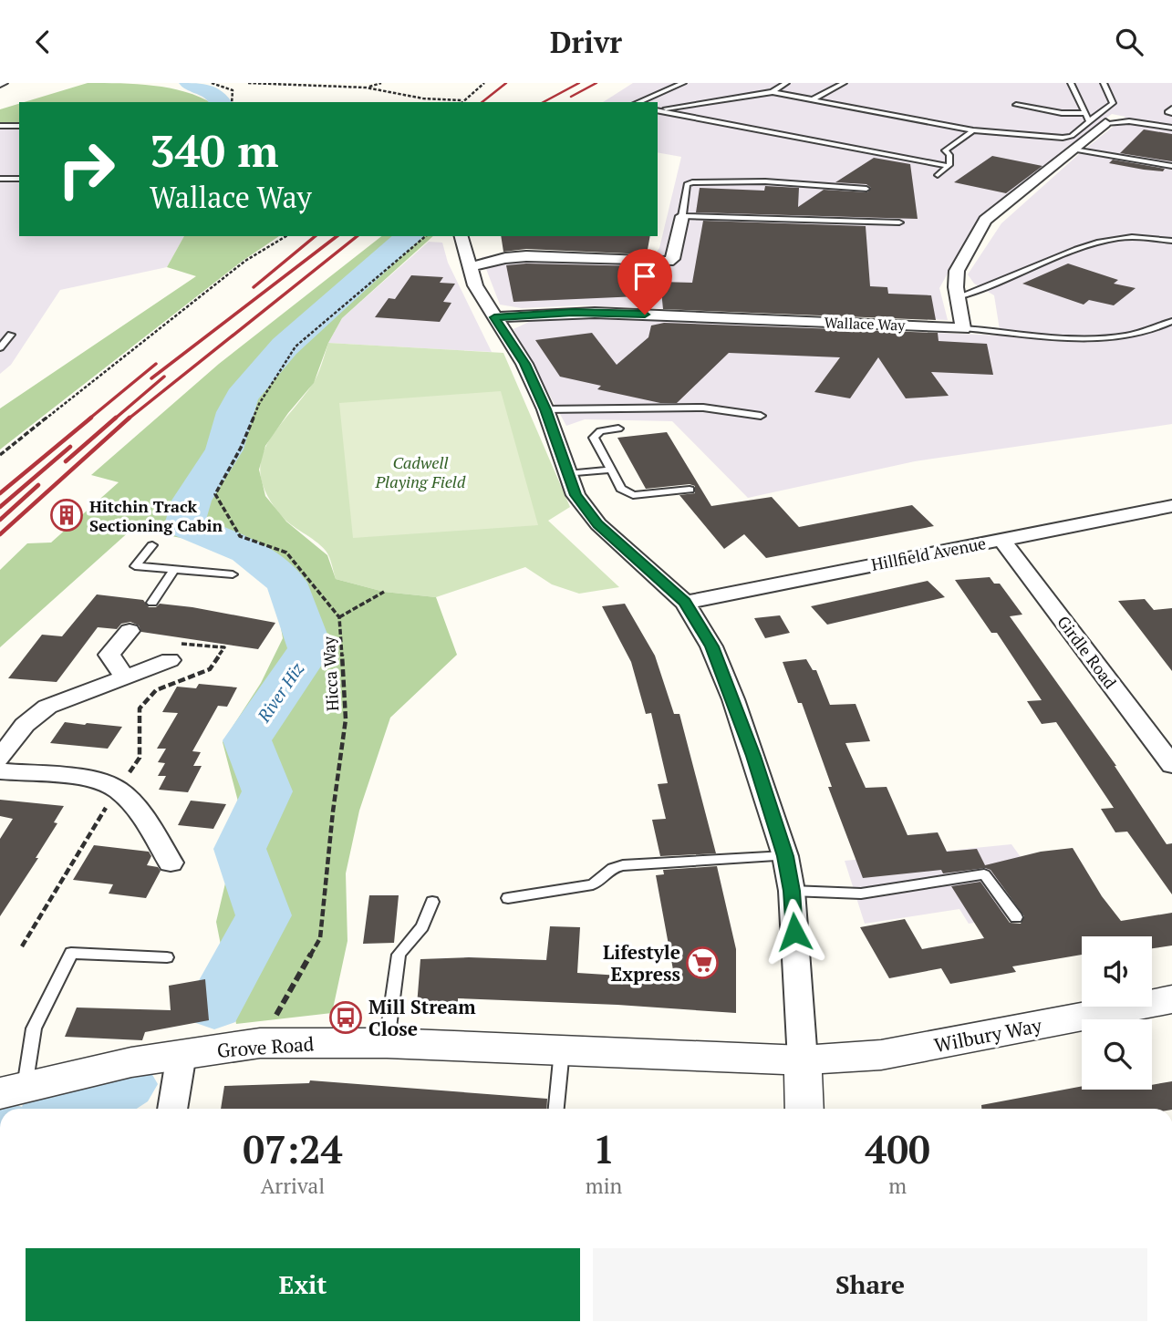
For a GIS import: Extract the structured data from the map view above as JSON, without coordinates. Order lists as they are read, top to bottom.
{
  "streets": {
    "street": [
      "Wallace Way",
      "Hillfield Avenue",
      "Girdle Road",
      "Wilbury Way",
      "Grove Road"
    ],
    "path": ["Hicca Way"]
  },
  "crossings": [
    ["Hillfield Avenue", "Girdle Road"],
    ["Hicca Way", "Grove Road"],
    ["Wilbury Way", "Grove Road"]
  ],
  "water": ["River Hiz"],
  "parks": ["Cadwell Playing Field"],
  "places": {
    "building": ["Hitchin Track Sectioning Cabin"],
    "supermarket": ["Lifestyle Express"],
    "bus stop": ["Mill Stream Close"]
  },
  "page": {
    "header": "Drivr",
    "turn": ["340 m", "Wallace Way"],
    "eta": [
      "07:24",
      "Arrival",
      "1",
      "min",
      "400",
      "m"
    ],
    "buttons": ["Exit", "Share"]
  }
}
